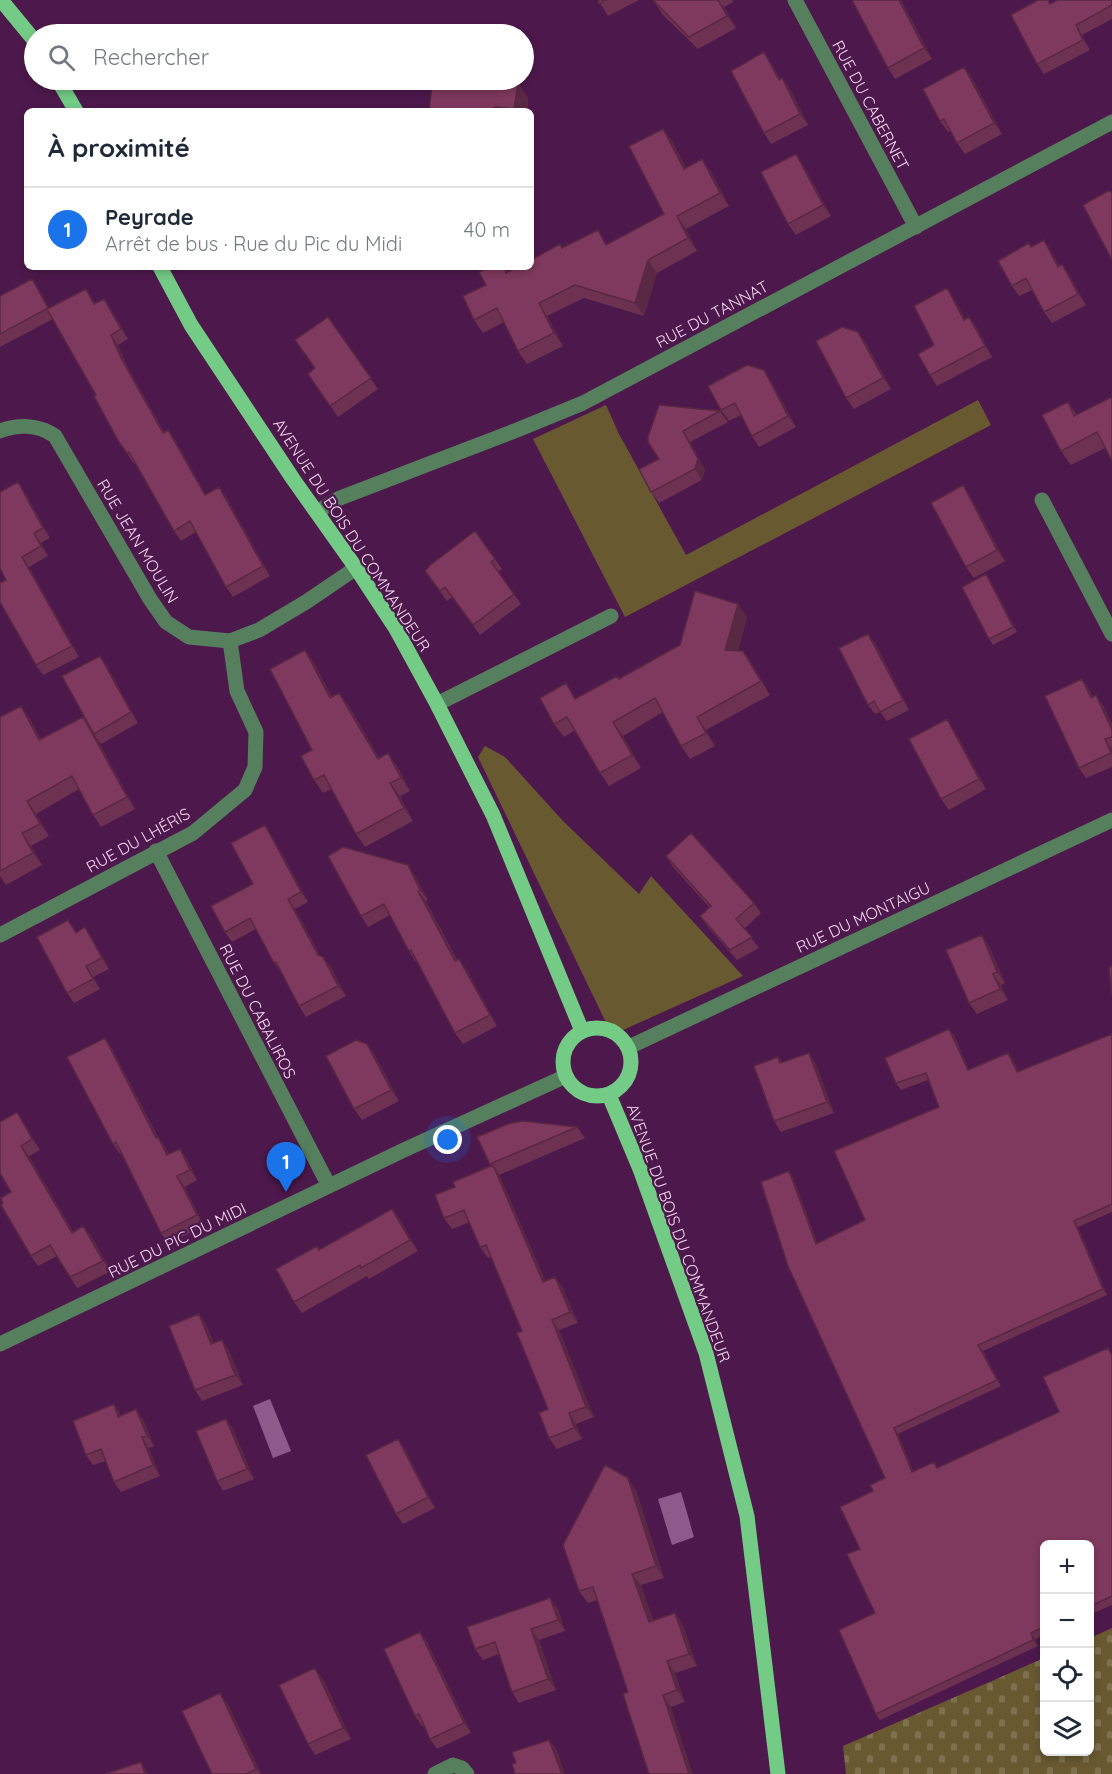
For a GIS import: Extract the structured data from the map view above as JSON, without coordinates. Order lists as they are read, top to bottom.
{
  "streets": {
    "main road": ["AVENUE DU BOIS DU COMMANDEUR"],
    "street": [
      "RUE DU CABERNET",
      "RUE DU TANNAT",
      "RUE JEAN MOULIN",
      "RUE DU LHÉRIS",
      "RUE DU MONTAIGU",
      "RUE DU CABALIROS",
      "RUE DU PIC DU MIDI"
    ]
  },
  "crossings": [
    ["RUE DU CABERNET", "RUE DU TANNAT"],
    ["RUE DU TANNAT", "AVENUE DU BOIS DU COMMANDEUR"],
    ["AVENUE DU BOIS DU COMMANDEUR", "RUE JEAN MOULIN"],
    ["AVENUE DU BOIS DU COMMANDEUR", "RUE DU MONTAIGU"],
    ["AVENUE DU BOIS DU COMMANDEUR", "RUE DU PIC DU MIDI"],
    ["RUE JEAN MOULIN", "RUE DU LHÉRIS"],
    ["RUE DU LHÉRIS", "RUE DU CABALIROS"],
    ["RUE DU MONTAIGU", "RUE DU PIC DU MIDI"],
    ["RUE DU CABALIROS", "RUE DU PIC DU MIDI"]
  ],
  "page": {
    "search": "Rechercher",
    "heading": "À proximité",
    "list": [
      {
        "mark": "1",
        "name": "Peyrade",
        "note": "Arrêt de bus · Rue du Pic du Midi",
        "value": "40 m"
      }
    ],
    "pins": "1",
    "map_buttons": ["+", "−"]
  }
}
